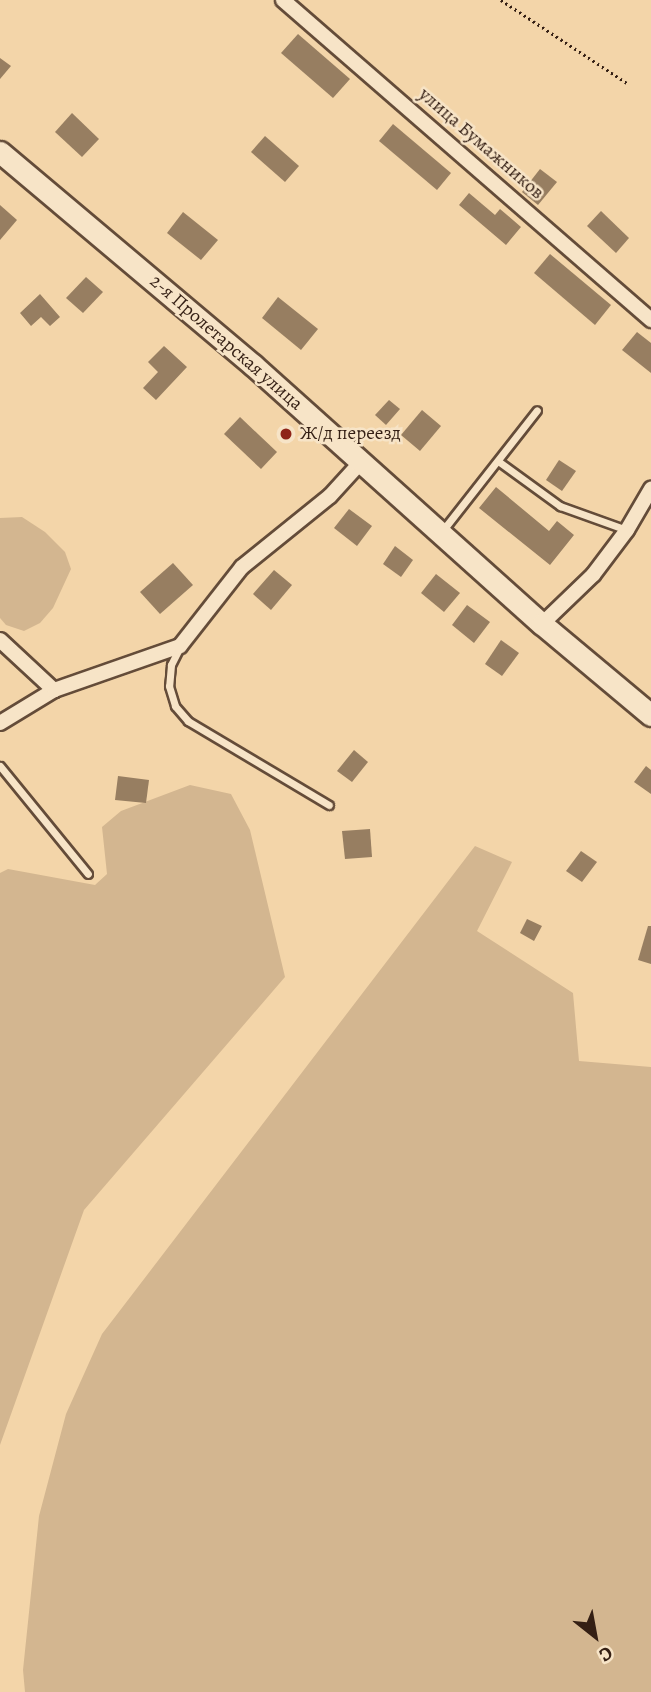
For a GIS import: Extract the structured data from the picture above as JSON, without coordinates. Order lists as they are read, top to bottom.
{
  "streets": {
    "main road": ["2-я Пролетарская улица"],
    "street": ["улица Бумажников"]
  },
  "places": ["Ж/д переезд"],
  "north": "bottom right"
}
